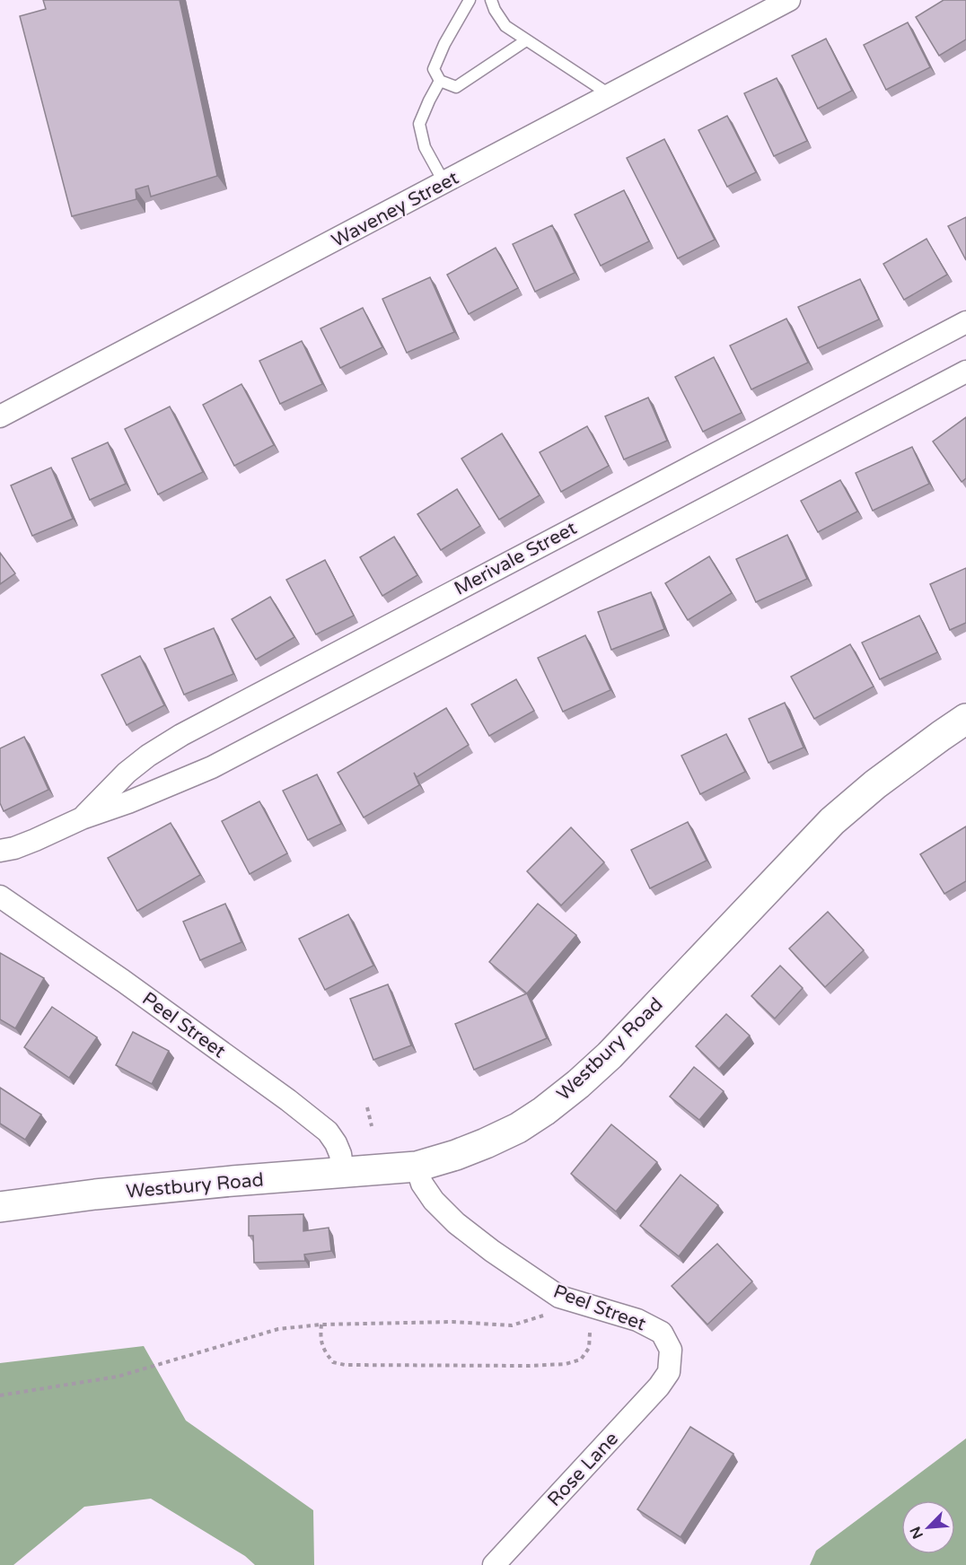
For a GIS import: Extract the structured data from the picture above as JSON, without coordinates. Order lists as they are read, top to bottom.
{
  "streets": {
    "main road": ["Westbury Road"],
    "street": [
      "Waveney Street",
      "Merivale Street",
      "Peel Street",
      "Rose Lane"
    ]
  },
  "crossings": [
    ["Peel Street", "Westbury Road"],
    ["Peel Street", "Rose Lane"]
  ],
  "north": "bottom left"
}
